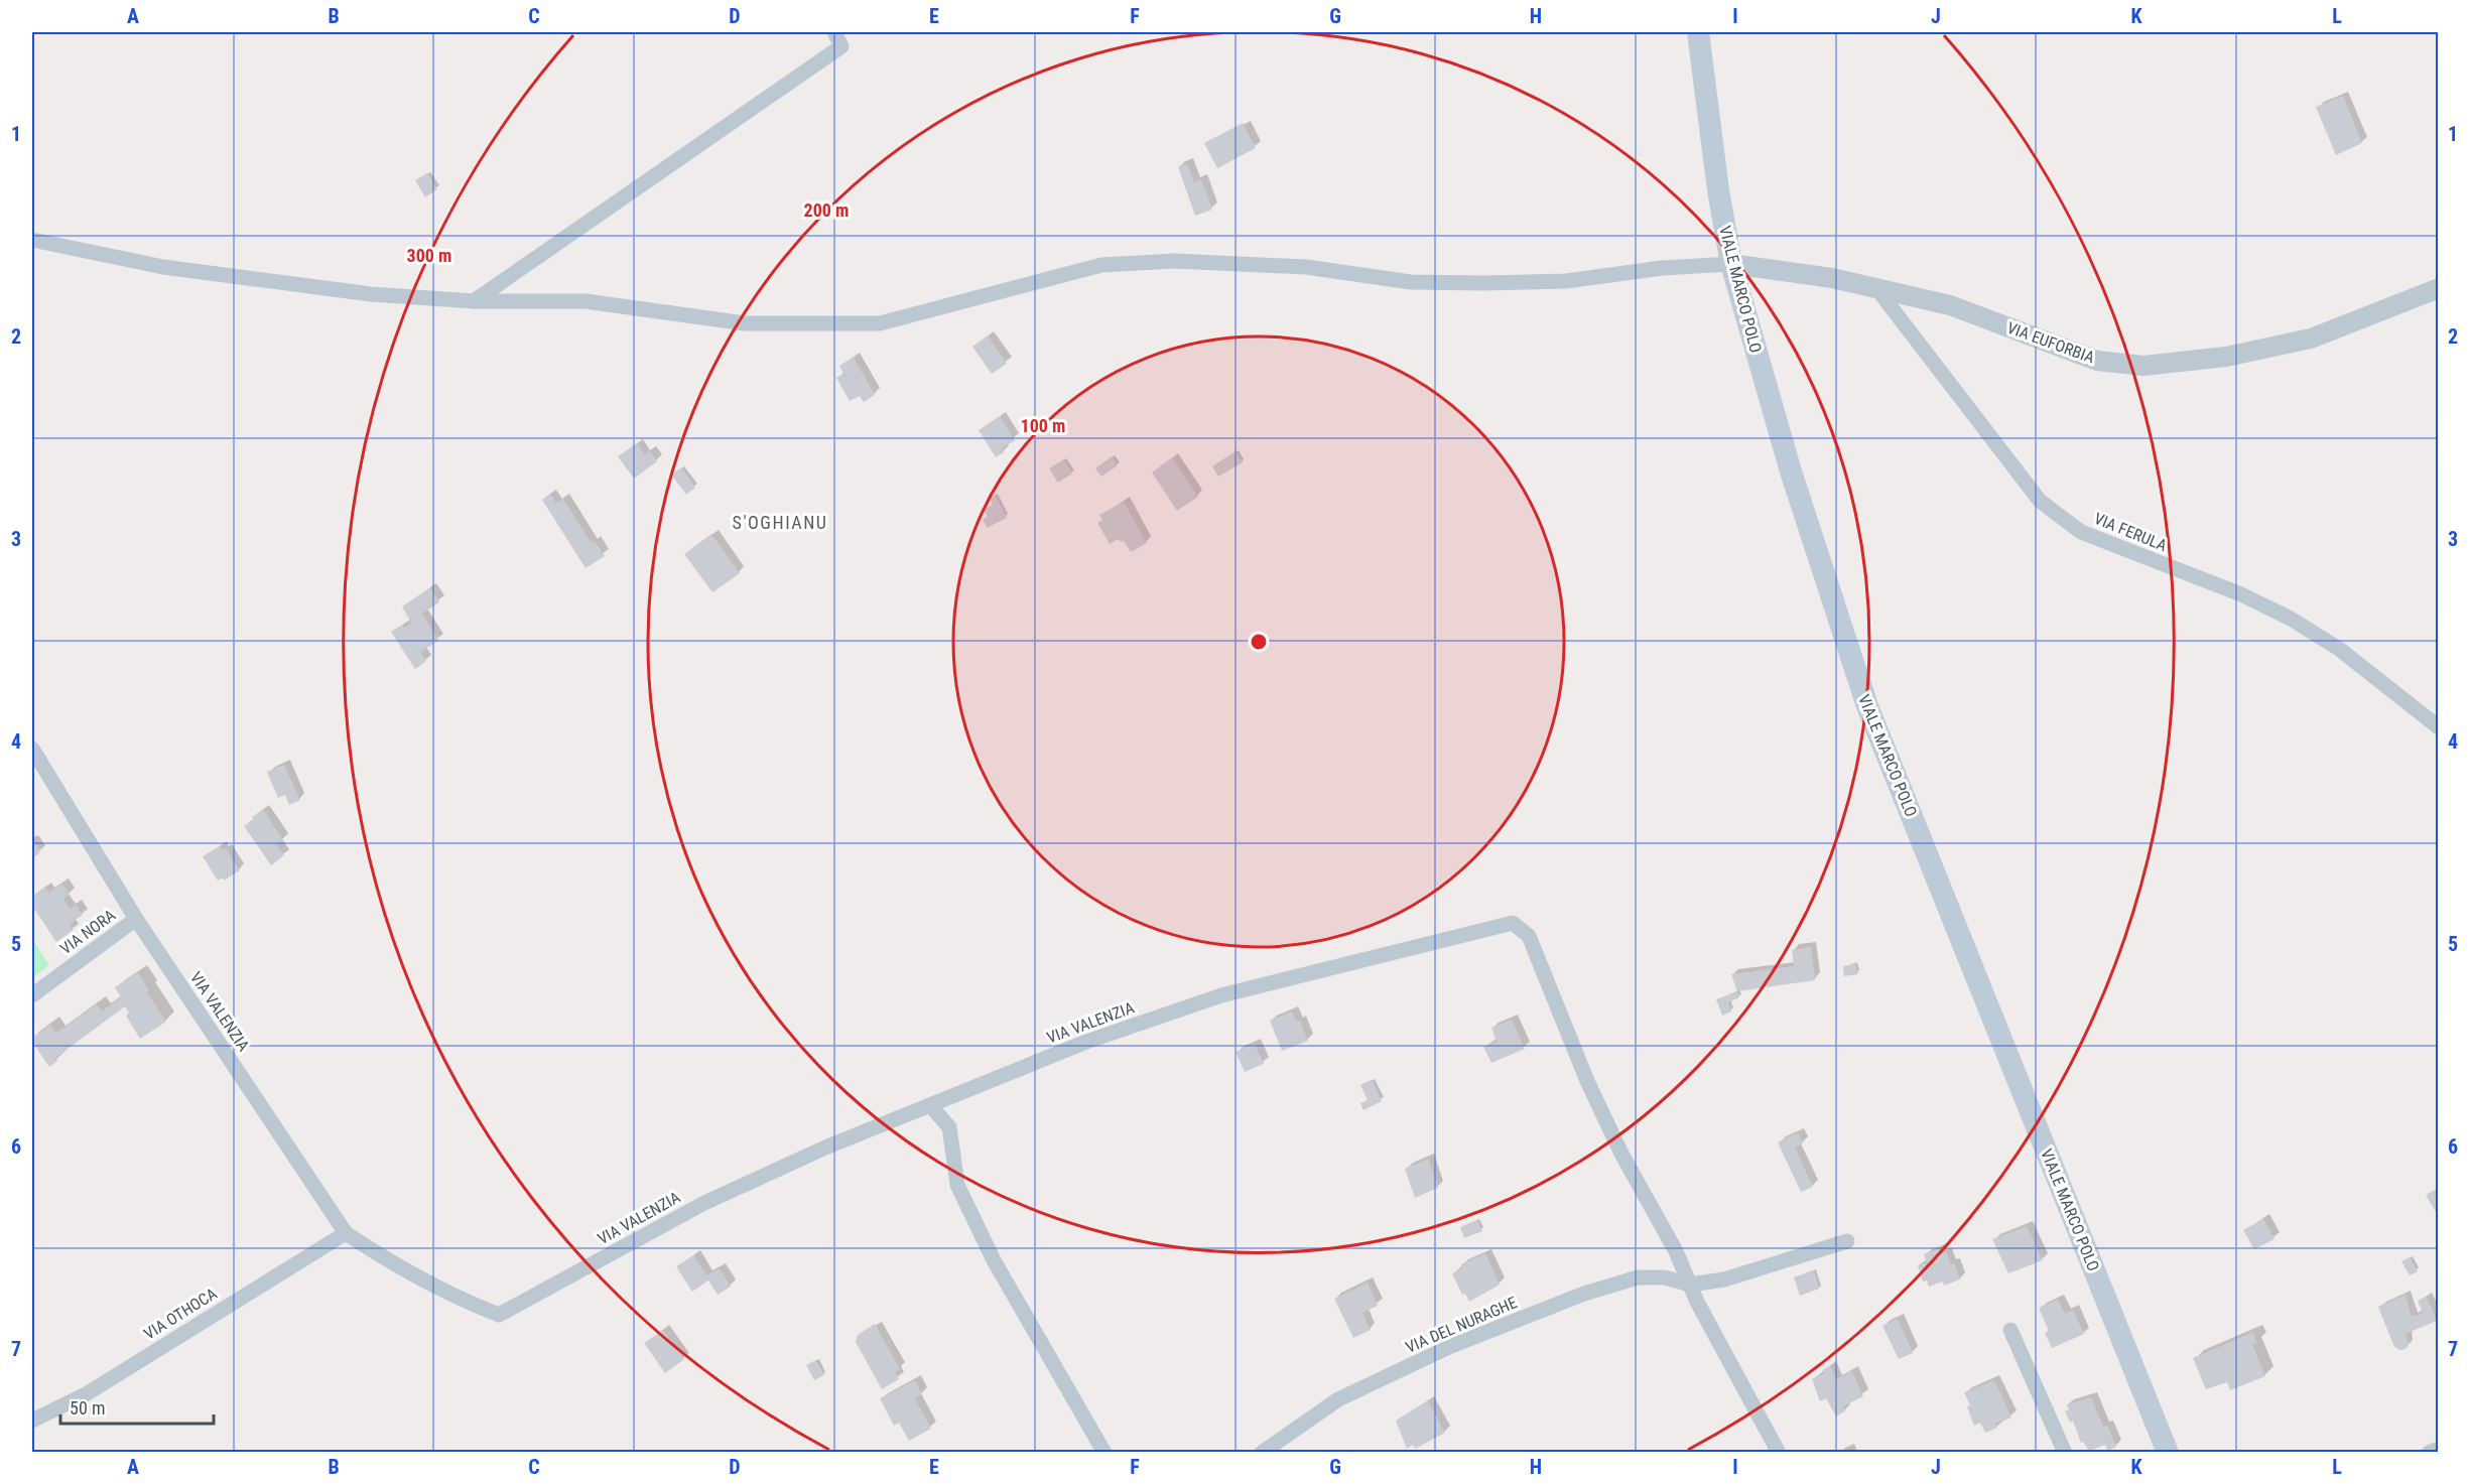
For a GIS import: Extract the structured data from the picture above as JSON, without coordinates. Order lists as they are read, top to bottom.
{
  "streets": {
    "main road": ["VIALE MARCO POLO"],
    "street": [
      "VIA EUFORBIA",
      "VIA FERULA",
      "VIA NORA",
      "VIA VALENZIA",
      "VIA OTHOCA",
      "VIA DEL NURAGHE"
    ]
  },
  "crossings": [
    ["VIALE MARCO POLO", "VIA EUFORBIA"],
    ["VIA EUFORBIA", "VIA FERULA"],
    ["VIA NORA", "VIA VALENZIA"],
    ["VIA VALENZIA", "VIA OTHOCA"],
    ["VIA VALENZIA", "VIA DEL NURAGHE"]
  ],
  "districts": ["S'OGHIANU"],
  "scale_bar": "50 m",
  "grid": {
    "columns": [
      "A",
      "B",
      "C",
      "D",
      "E",
      "F",
      "G",
      "H",
      "I",
      "J",
      "K",
      "L"
    ],
    "rows": [
      "1",
      "2",
      "3",
      "4",
      "5",
      "6",
      "7"
    ]
  },
  "rings": ["200 m", "300 m", "100 m"]
}
